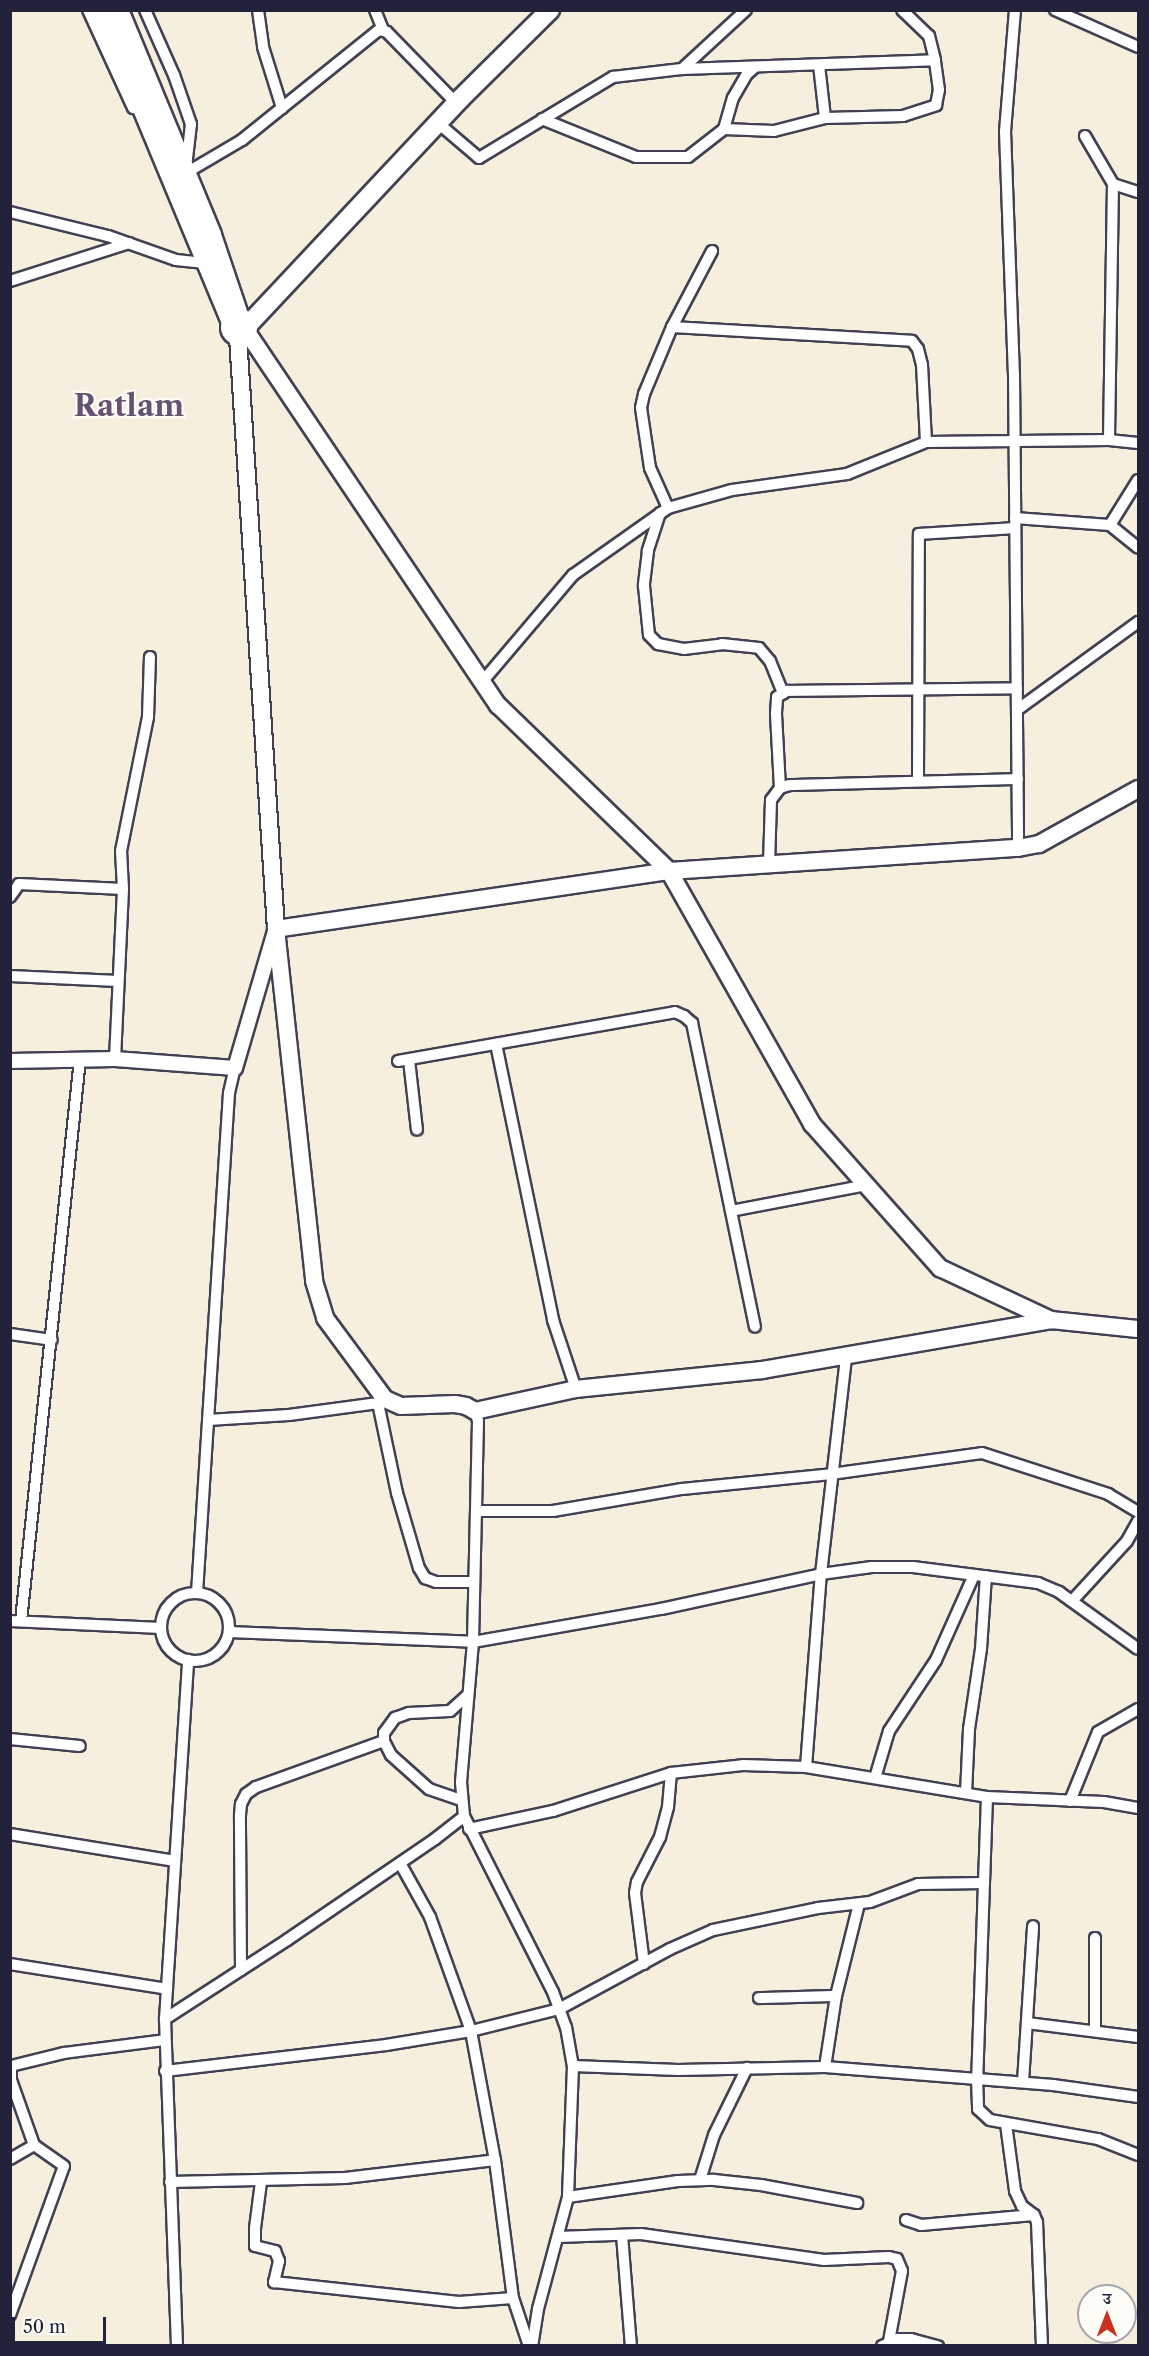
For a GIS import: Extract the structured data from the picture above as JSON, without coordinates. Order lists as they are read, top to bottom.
{
  "districts": ["Ratlam"],
  "scale_bar": "50 m",
  "north": "top"
}
